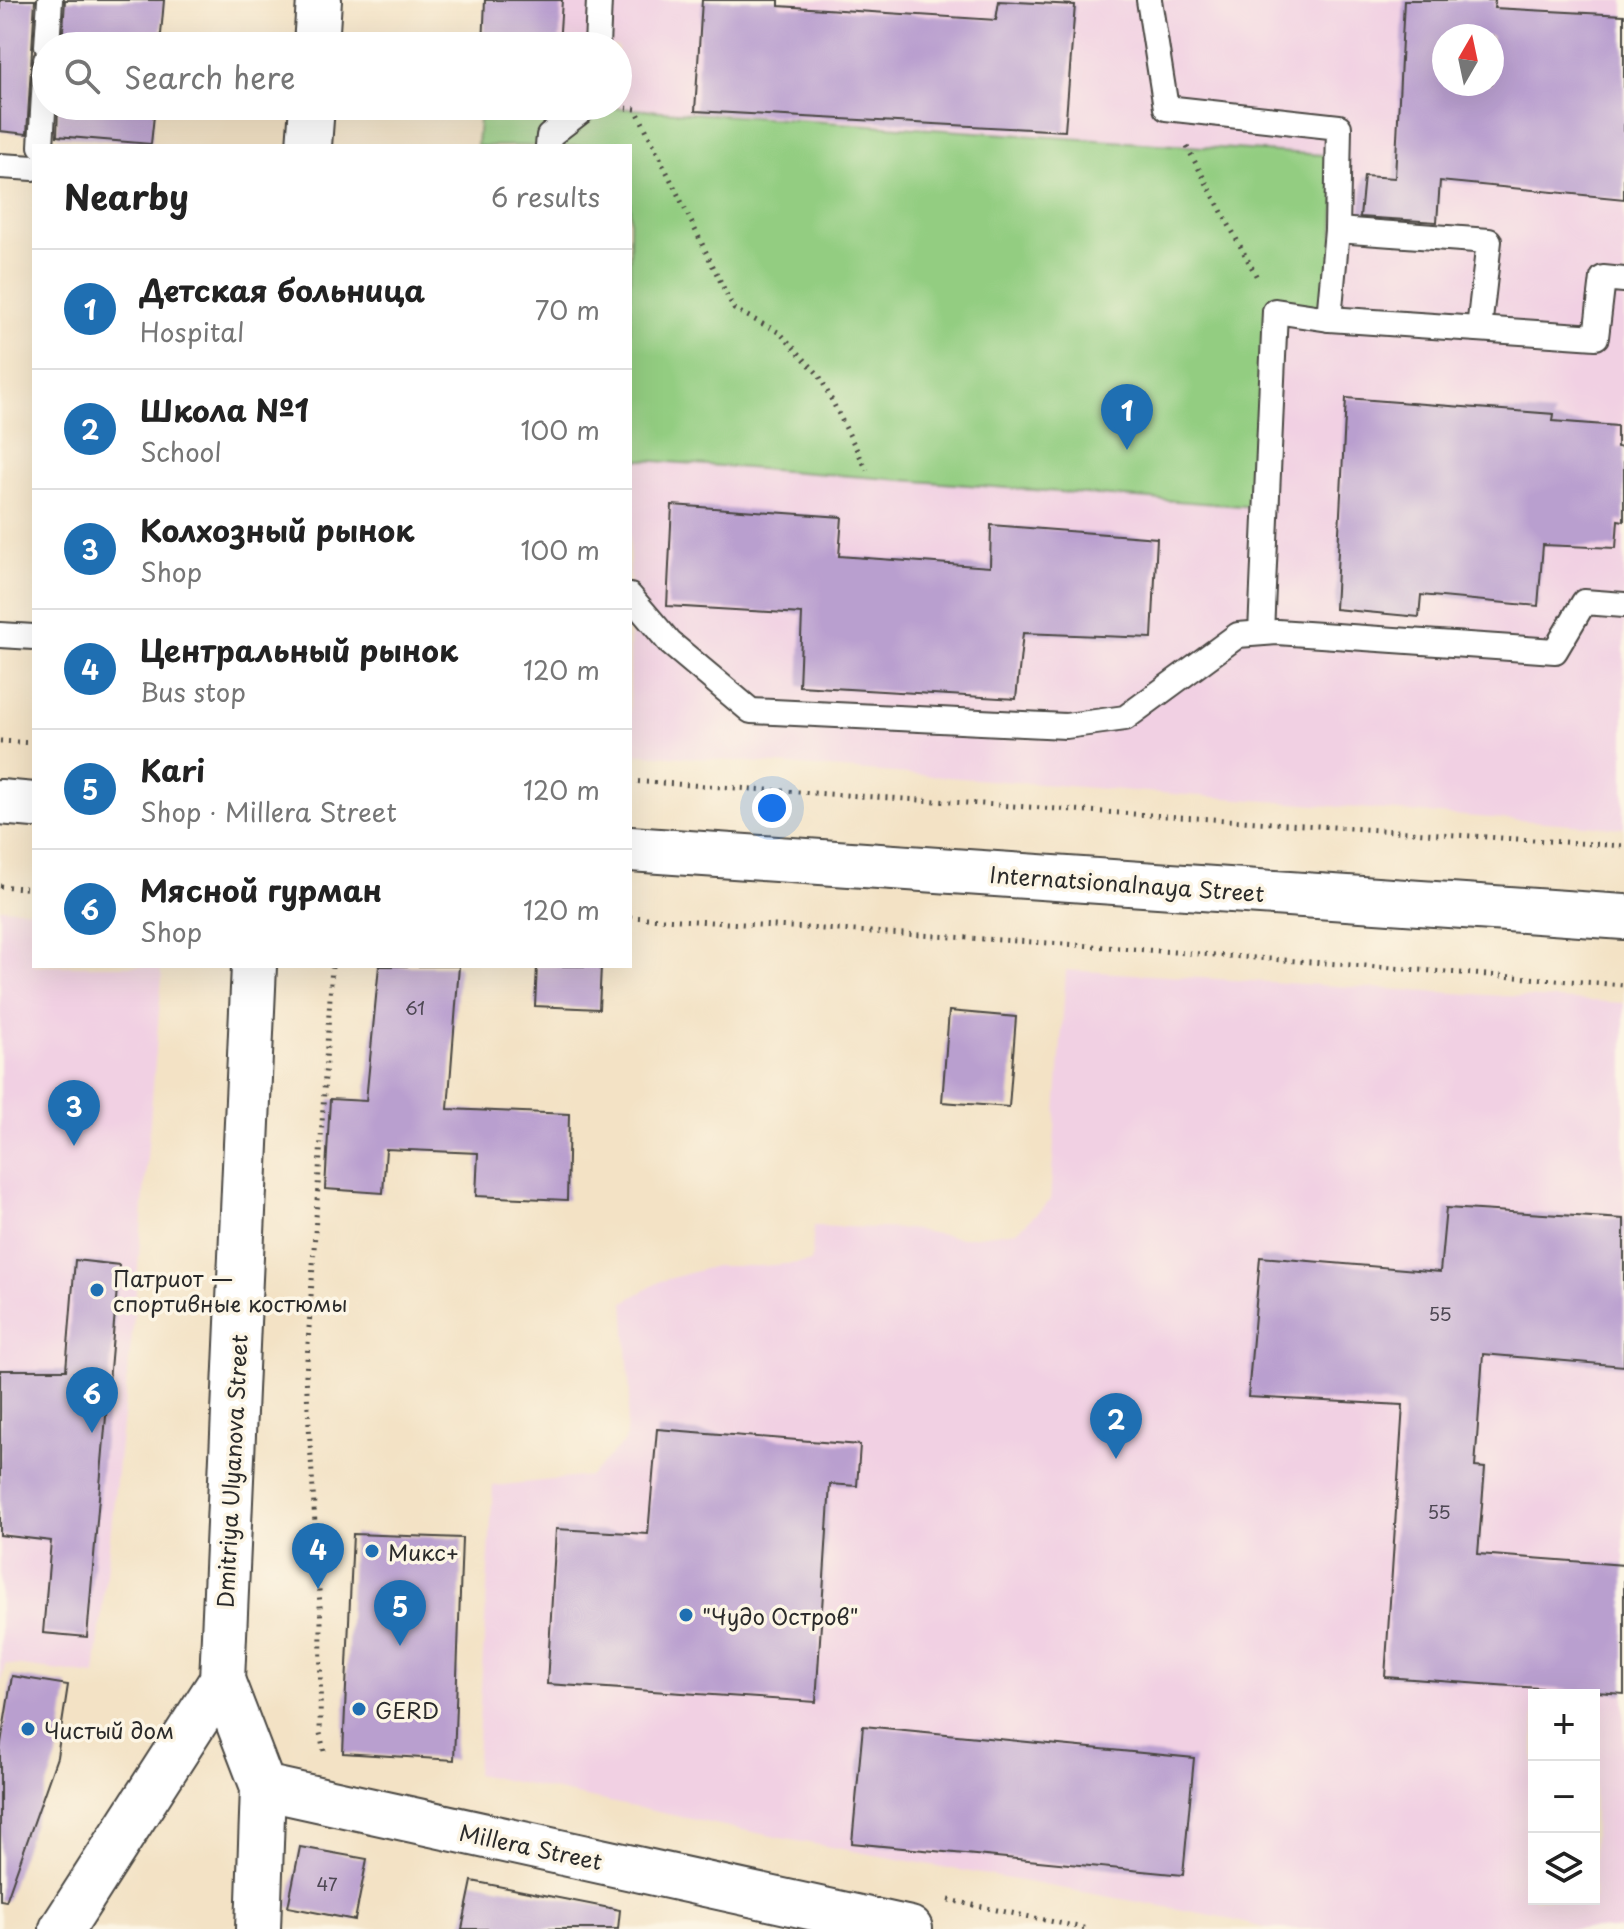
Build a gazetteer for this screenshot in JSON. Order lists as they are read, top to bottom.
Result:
{
  "streets": {
    "street": ["Internatsionalnaya Street", "Dmitriya Ulyanova Street", "Millera Street"]
  },
  "places": [
    "Патриот — спортивные костюмы",
    "Микс+",
    "\"Чудо Остров\"",
    "GERD",
    "Чистый дом"
  ],
  "house_numbers": [
    "61",
    "55",
    "55",
    "47"
  ],
  "north": "top",
  "page": {
    "search": "Search here",
    "heading": ["Nearby", "6 results"],
    "list": [
      {
        "mark": "1",
        "name": "Детская больница",
        "note": "Hospital",
        "value": "70 m"
      },
      {
        "mark": "2",
        "name": "Школа №1",
        "note": "School",
        "value": "100 m"
      },
      {
        "mark": "3",
        "name": "Колхозный рынок",
        "note": "Shop",
        "value": "100 m"
      },
      {
        "mark": "4",
        "name": "Центральный рынок",
        "note": "Bus stop",
        "value": "120 m"
      },
      {
        "mark": "5",
        "name": "Kari",
        "note": "Shop · Millera Street",
        "value": "120 m"
      },
      {
        "mark": "6",
        "name": "Мясной гурман",
        "note": "Shop",
        "value": "120 m"
      }
    ],
    "pins": [
      "1",
      "3",
      "6",
      "2",
      "4",
      "5"
    ],
    "map_buttons": ["+", "−"]
  }
}
